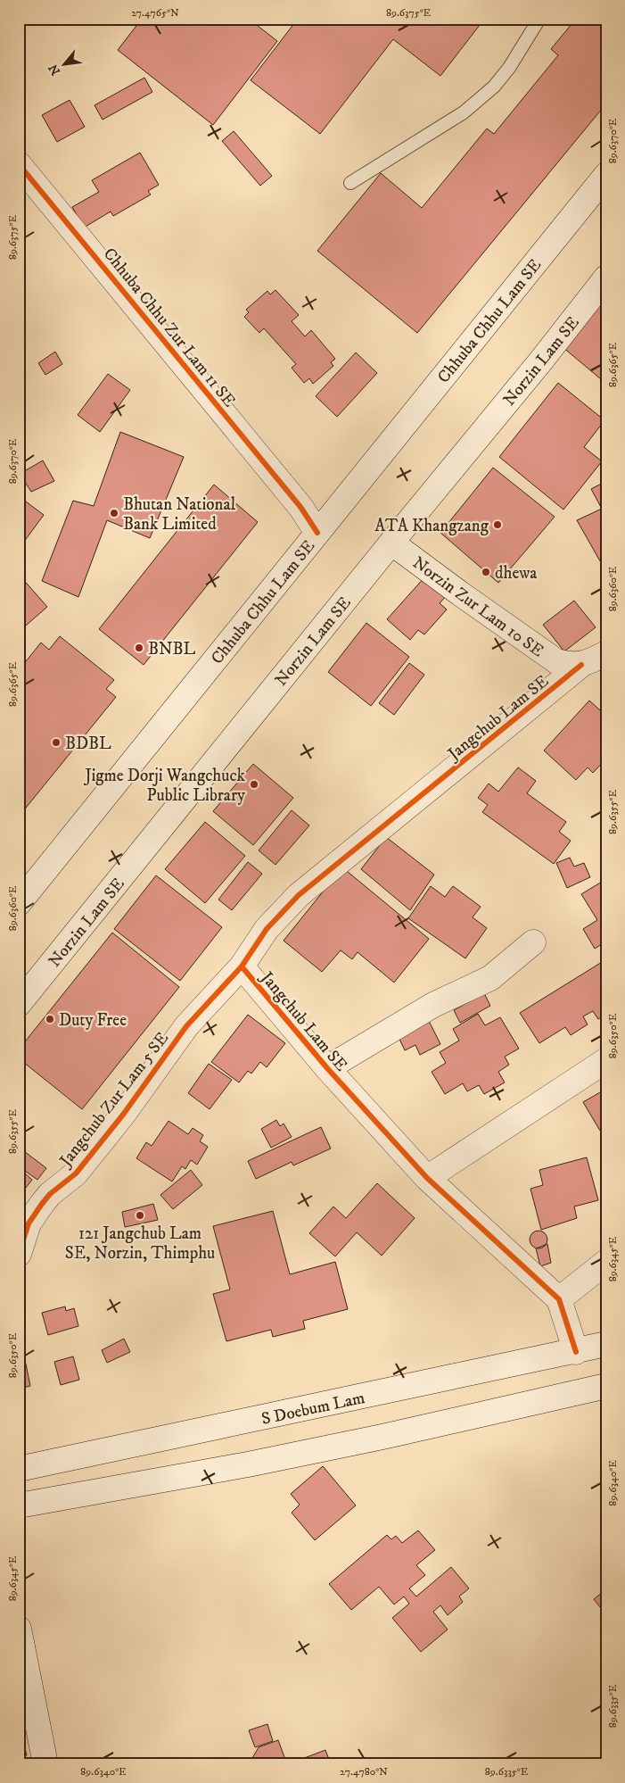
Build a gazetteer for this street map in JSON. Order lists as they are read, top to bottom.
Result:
{
  "streets": {
    "main road": [
      "Chhuba Chhu Lam SE",
      "Chhuba Chhu Zur Lam 11 SE",
      "Norzin Lam SE",
      "Norzin Zur Lam 10 SE",
      "Jangchub Lam SE",
      "Jangchub Zur Lam 5 SE",
      "S Doebum Lam"
    ]
  },
  "crossings": [
    ["Chhuba Chhu Lam SE", "Chhuba Chhu Zur Lam 11 SE"],
    ["Norzin Lam SE", "Norzin Zur Lam 10 SE"],
    ["Norzin Zur Lam 10 SE", "Jangchub Lam SE"],
    ["Jangchub Lam SE", "Jangchub Zur Lam 5 SE"],
    ["Jangchub Lam SE", "S Doebum Lam"]
  ],
  "places": [
    "Bhutan National Bank Limited",
    "ATA Khangzang",
    "dhewa",
    "BNBL",
    "BDBL",
    "Jigme Dorji Wangchuck Public Library",
    "Duty Free",
    "121 Jangchub Lam SE, Norzin, Thimphu"
  ],
  "north": "bottom left",
  "coordinates": [
    "27.4765°N",
    "89.6375°E",
    "89.6370°E",
    "89.6365°E",
    "89.6360°E",
    "89.6355°E",
    "89.6350°E",
    "89.6345°E",
    "89.6340°E",
    "89.6335°E",
    "27.4780°N"
  ]
}
